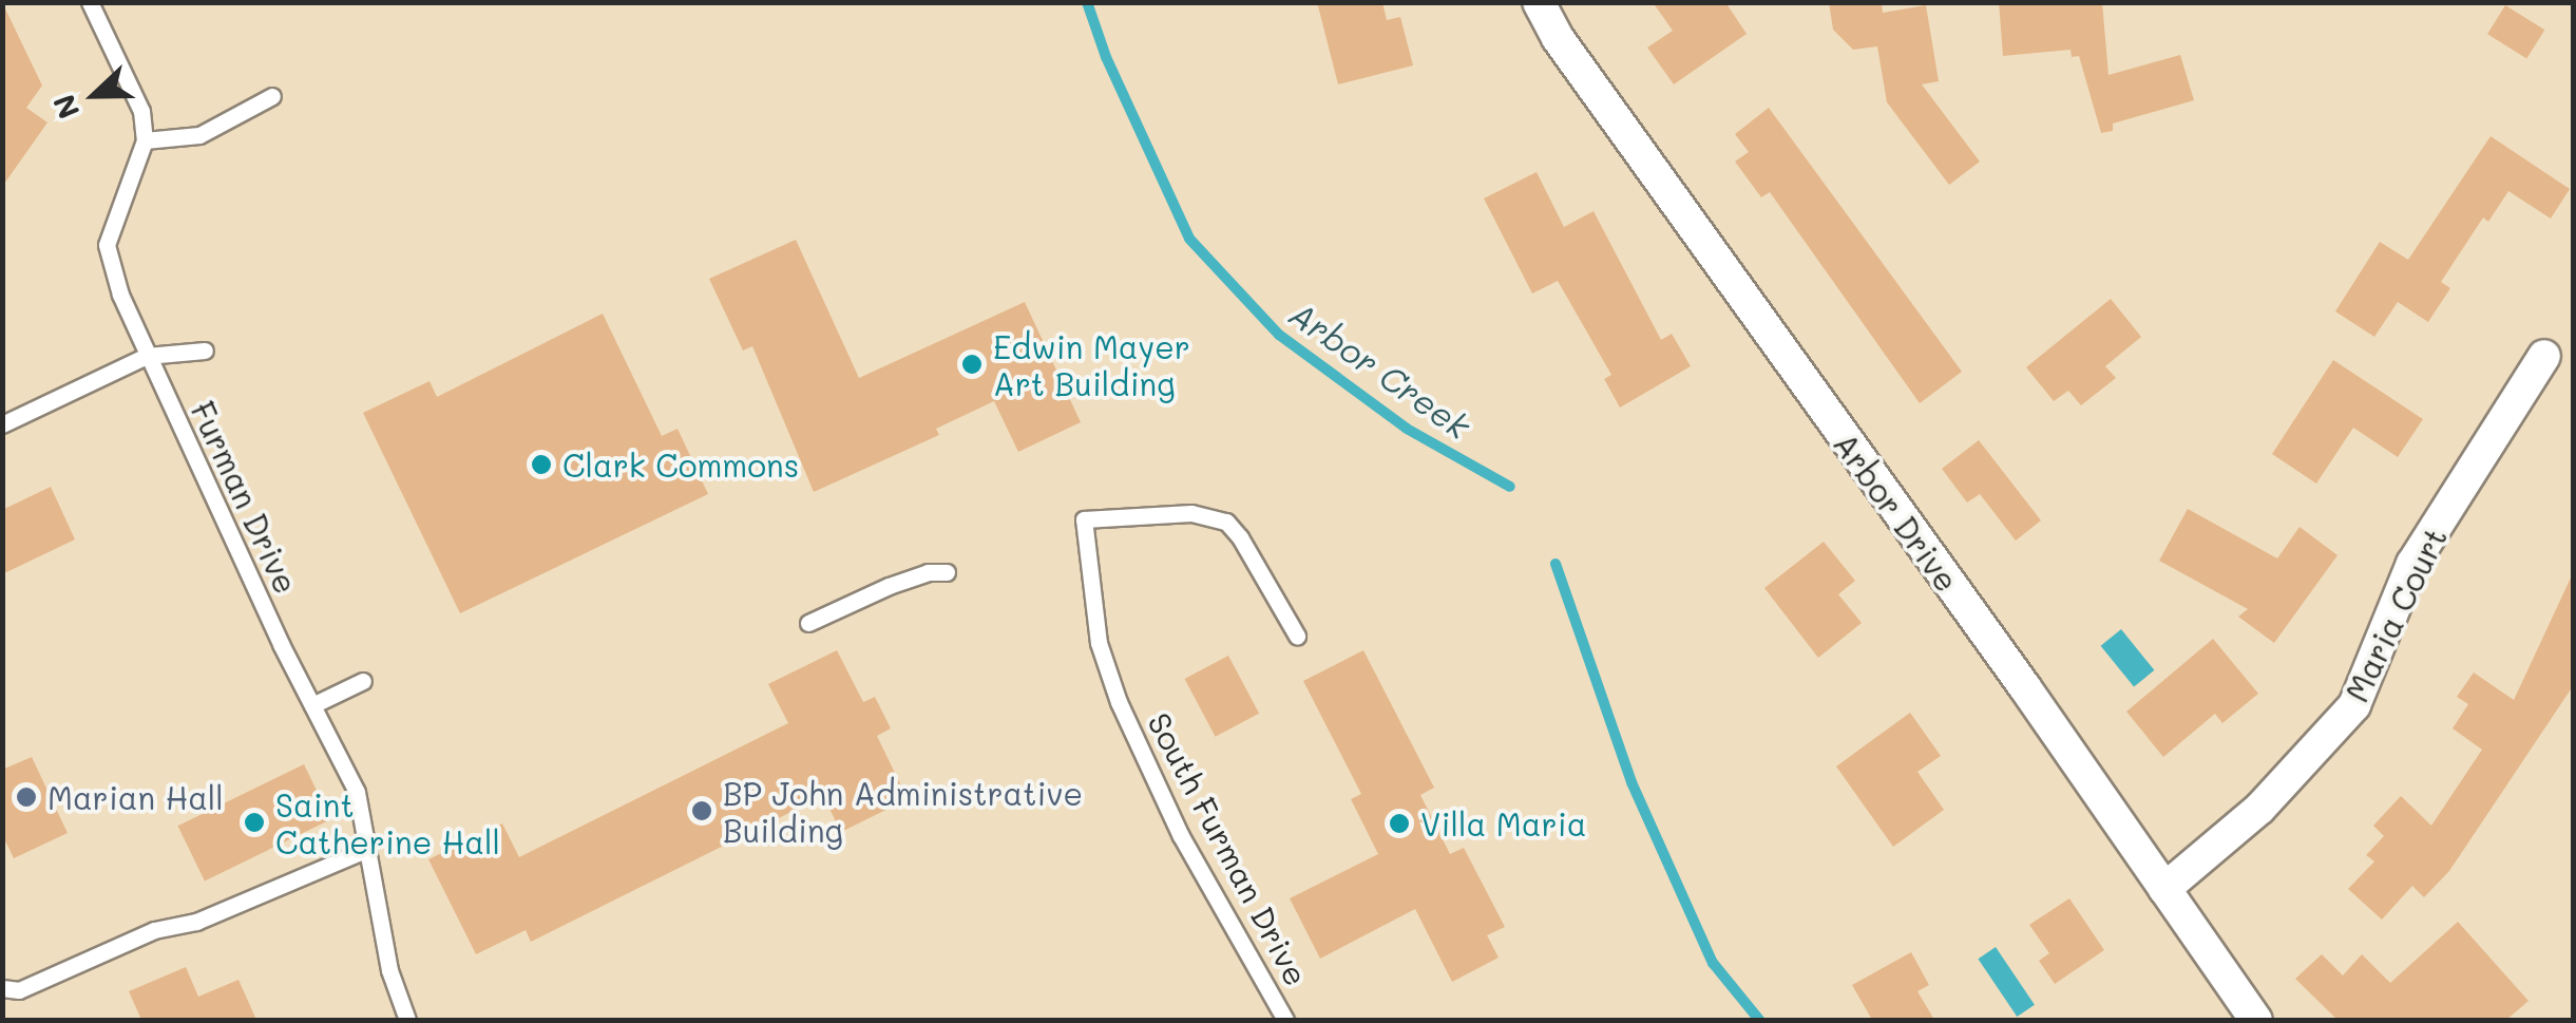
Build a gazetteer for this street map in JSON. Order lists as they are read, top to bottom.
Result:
{
  "streets": {
    "street": ["Arbor Drive", "Maria Court"],
    "lane": ["Furman Drive", "South Furman Drive"]
  },
  "crossings": [
    ["Arbor Drive", "Maria Court"]
  ],
  "water": ["Arbor Creek"],
  "places": [
    "Edwin Mayer Art Building",
    "Clark Commons",
    "Marian Hall",
    "BP John Administrative Building",
    "Saint Catherine Hall",
    "Villa Maria"
  ],
  "north": "left"
}
